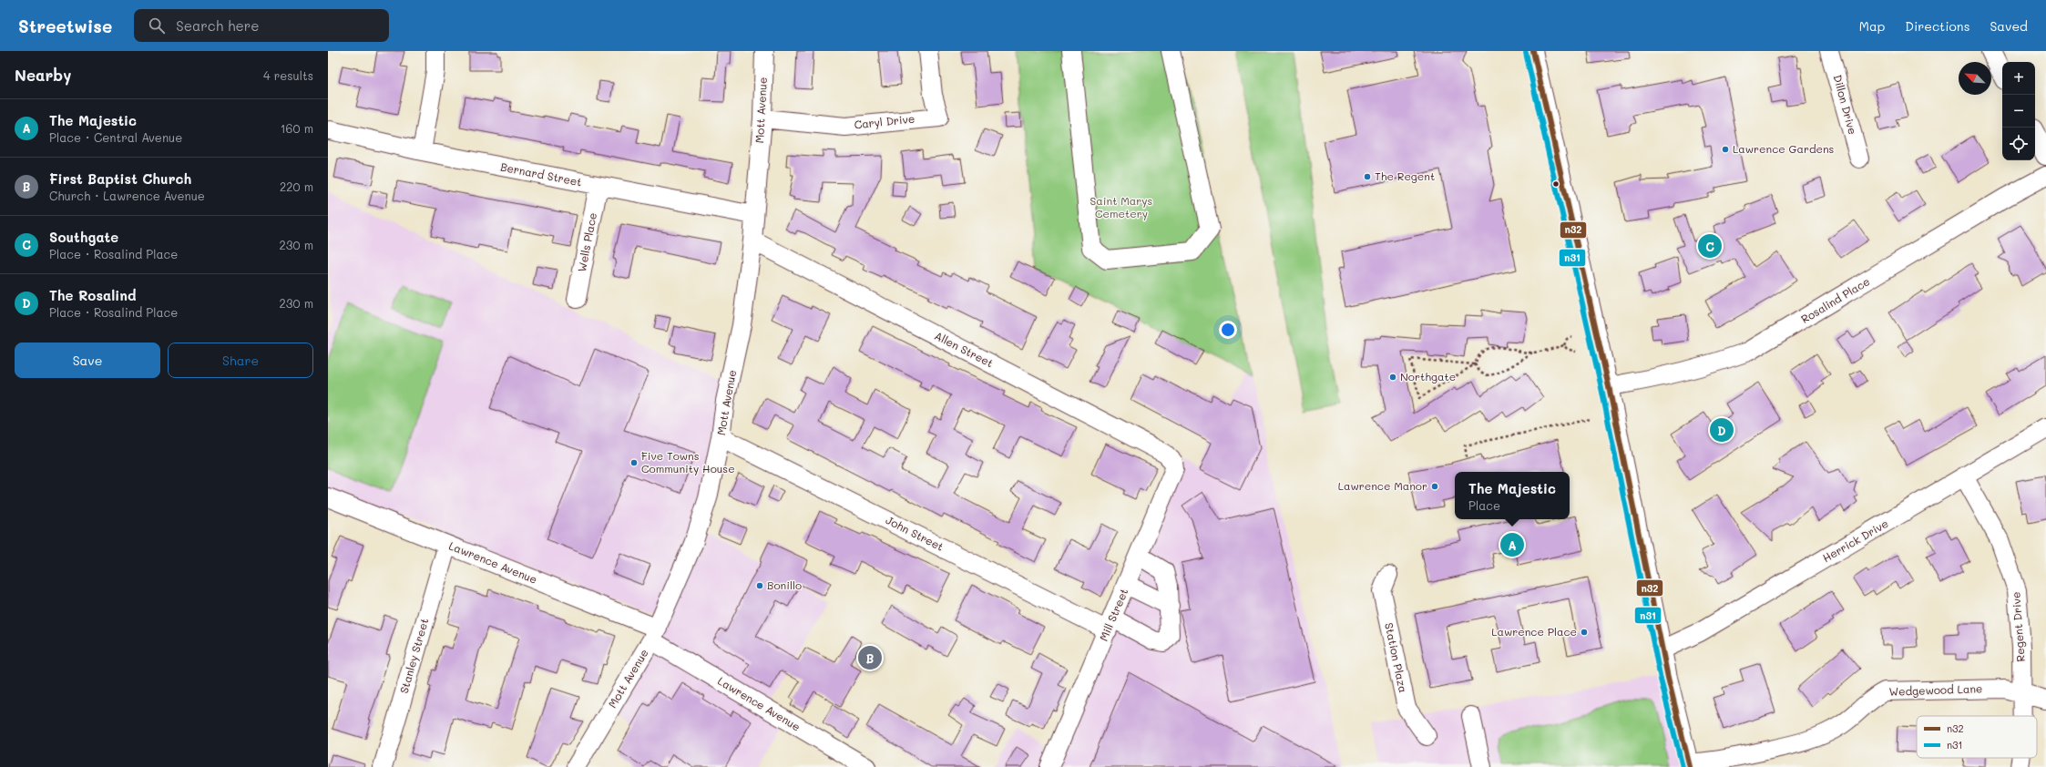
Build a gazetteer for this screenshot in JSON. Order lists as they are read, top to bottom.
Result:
{
  "streets": {
    "street": [
      "Dillon Drive",
      "Mott Avenue",
      "Caryl Drive",
      "Bernard Street",
      "Wells Place",
      "Rosalind Place",
      "Allen Street",
      "John Street",
      "Herrick Drive",
      "Lawrence Avenue",
      "Mill Street",
      "Regent Drive",
      "Stanley Street",
      "Station Plaza",
      "Wedgewood Lane"
    ]
  },
  "crossings": [
    ["Mott Avenue", "Caryl Drive"],
    ["Mott Avenue", "Bernard Street"],
    ["Mott Avenue", "Allen Street"],
    ["Mott Avenue", "John Street"],
    ["Mott Avenue", "Lawrence Avenue"],
    ["Bernard Street", "Wells Place"],
    ["Allen Street", "Mill Street"],
    ["John Street", "Mill Street"],
    ["Herrick Drive", "Regent Drive"],
    ["Lawrence Avenue", "Stanley Street"],
    ["Regent Drive", "Wedgewood Lane"]
  ],
  "parks": ["Saint Marys Cemetery"],
  "places": [
    "Lawrence Gardens",
    "The Regent",
    "Northgate",
    "Five Towns Community House",
    "Lawrence Manor",
    "Bonillo",
    "Lawrence Place"
  ],
  "lines": ["transit line n32", "transit line n31"],
  "legend": ["n32", "n31"],
  "north": "top left",
  "page": {
    "header": "Streetwise",
    "search": "Search here",
    "nav": ["Map", "Directions", "Saved"],
    "heading": ["Nearby", "4 results"],
    "map_buttons": ["+", "−"],
    "list": [
      {
        "mark": "A",
        "name": "The Majestic",
        "note": "Place · Central Avenue",
        "value": "160 m"
      },
      {
        "mark": "B",
        "name": "First Baptist Church",
        "note": "Church · Lawrence Avenue",
        "value": "220 m"
      },
      {
        "mark": "C",
        "name": "Southgate",
        "note": "Place · Rosalind Place",
        "value": "230 m"
      },
      {
        "mark": "D",
        "name": "The Rosalind",
        "note": "Place · Rosalind Place",
        "value": "230 m"
      }
    ],
    "pins": [
      "C",
      "D",
      "A",
      "B"
    ],
    "buttons": ["Save", "Share"],
    "popup": ["The Majestic", "Place"]
  }
}
